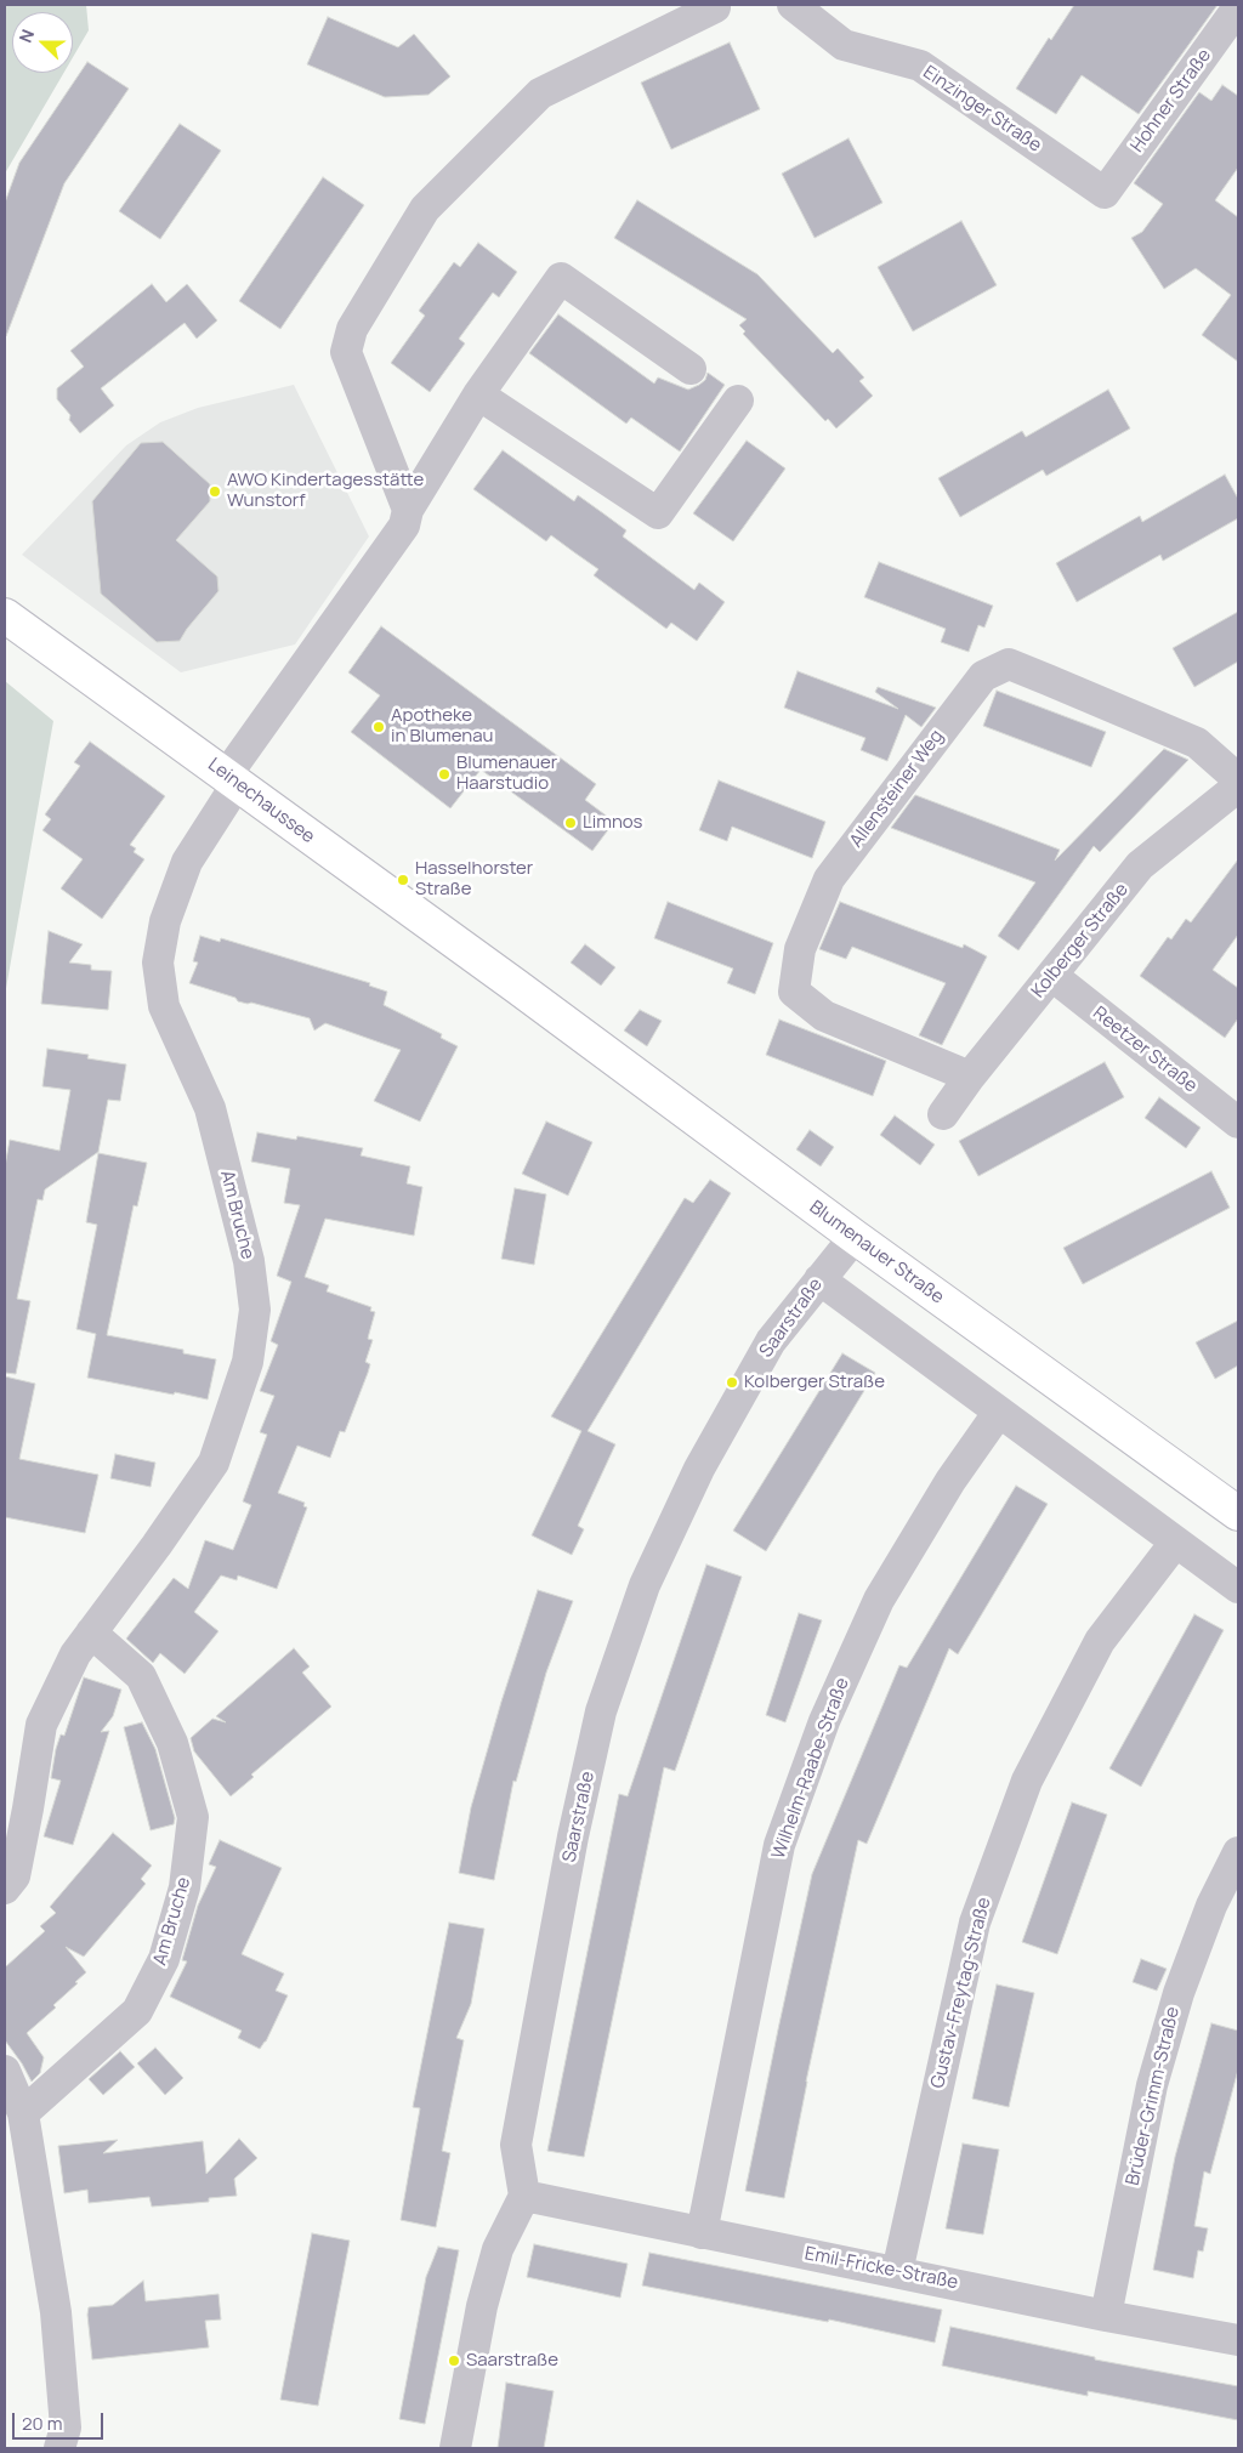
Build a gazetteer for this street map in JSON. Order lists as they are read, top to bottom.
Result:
{
  "streets": {
    "street": [
      "Hohner Straße",
      "Einzinger Straße",
      "Allensteiner Weg",
      "Leinechaussee",
      "Kolberger Straße",
      "Reetzer Straße",
      "Am Bruche",
      "Blumenauer Straße",
      "Saarstraße",
      "Wilhelm-Raabe-Straße",
      "Gustav-Freytag-Straße",
      "Brüder-Grimm-Straße",
      "Emil-Fricke-Straße"
    ]
  },
  "crossings": [
    ["Hohner Straße", "Einzinger Straße"],
    ["Allensteiner Weg", "Kolberger Straße"],
    ["Leinechaussee", "Am Bruche"],
    ["Leinechaussee", "Blumenauer Straße"],
    ["Kolberger Straße", "Reetzer Straße"],
    ["Blumenauer Straße", "Saarstraße"],
    ["Saarstraße", "Emil-Fricke-Straße"],
    ["Wilhelm-Raabe-Straße", "Emil-Fricke-Straße"],
    ["Gustav-Freytag-Straße", "Emil-Fricke-Straße"],
    ["Brüder-Grimm-Straße", "Emil-Fricke-Straße"]
  ],
  "places": [
    "AWO Kindertagesstätte Wunstorf",
    "Apotheke in Blumenau",
    "Blumenauer Haarstudio",
    "Limnos",
    "Hasselhorster Straße",
    "Kolberger Straße",
    "Saarstraße"
  ],
  "scale_bar": "20 m",
  "north": "left"
}
